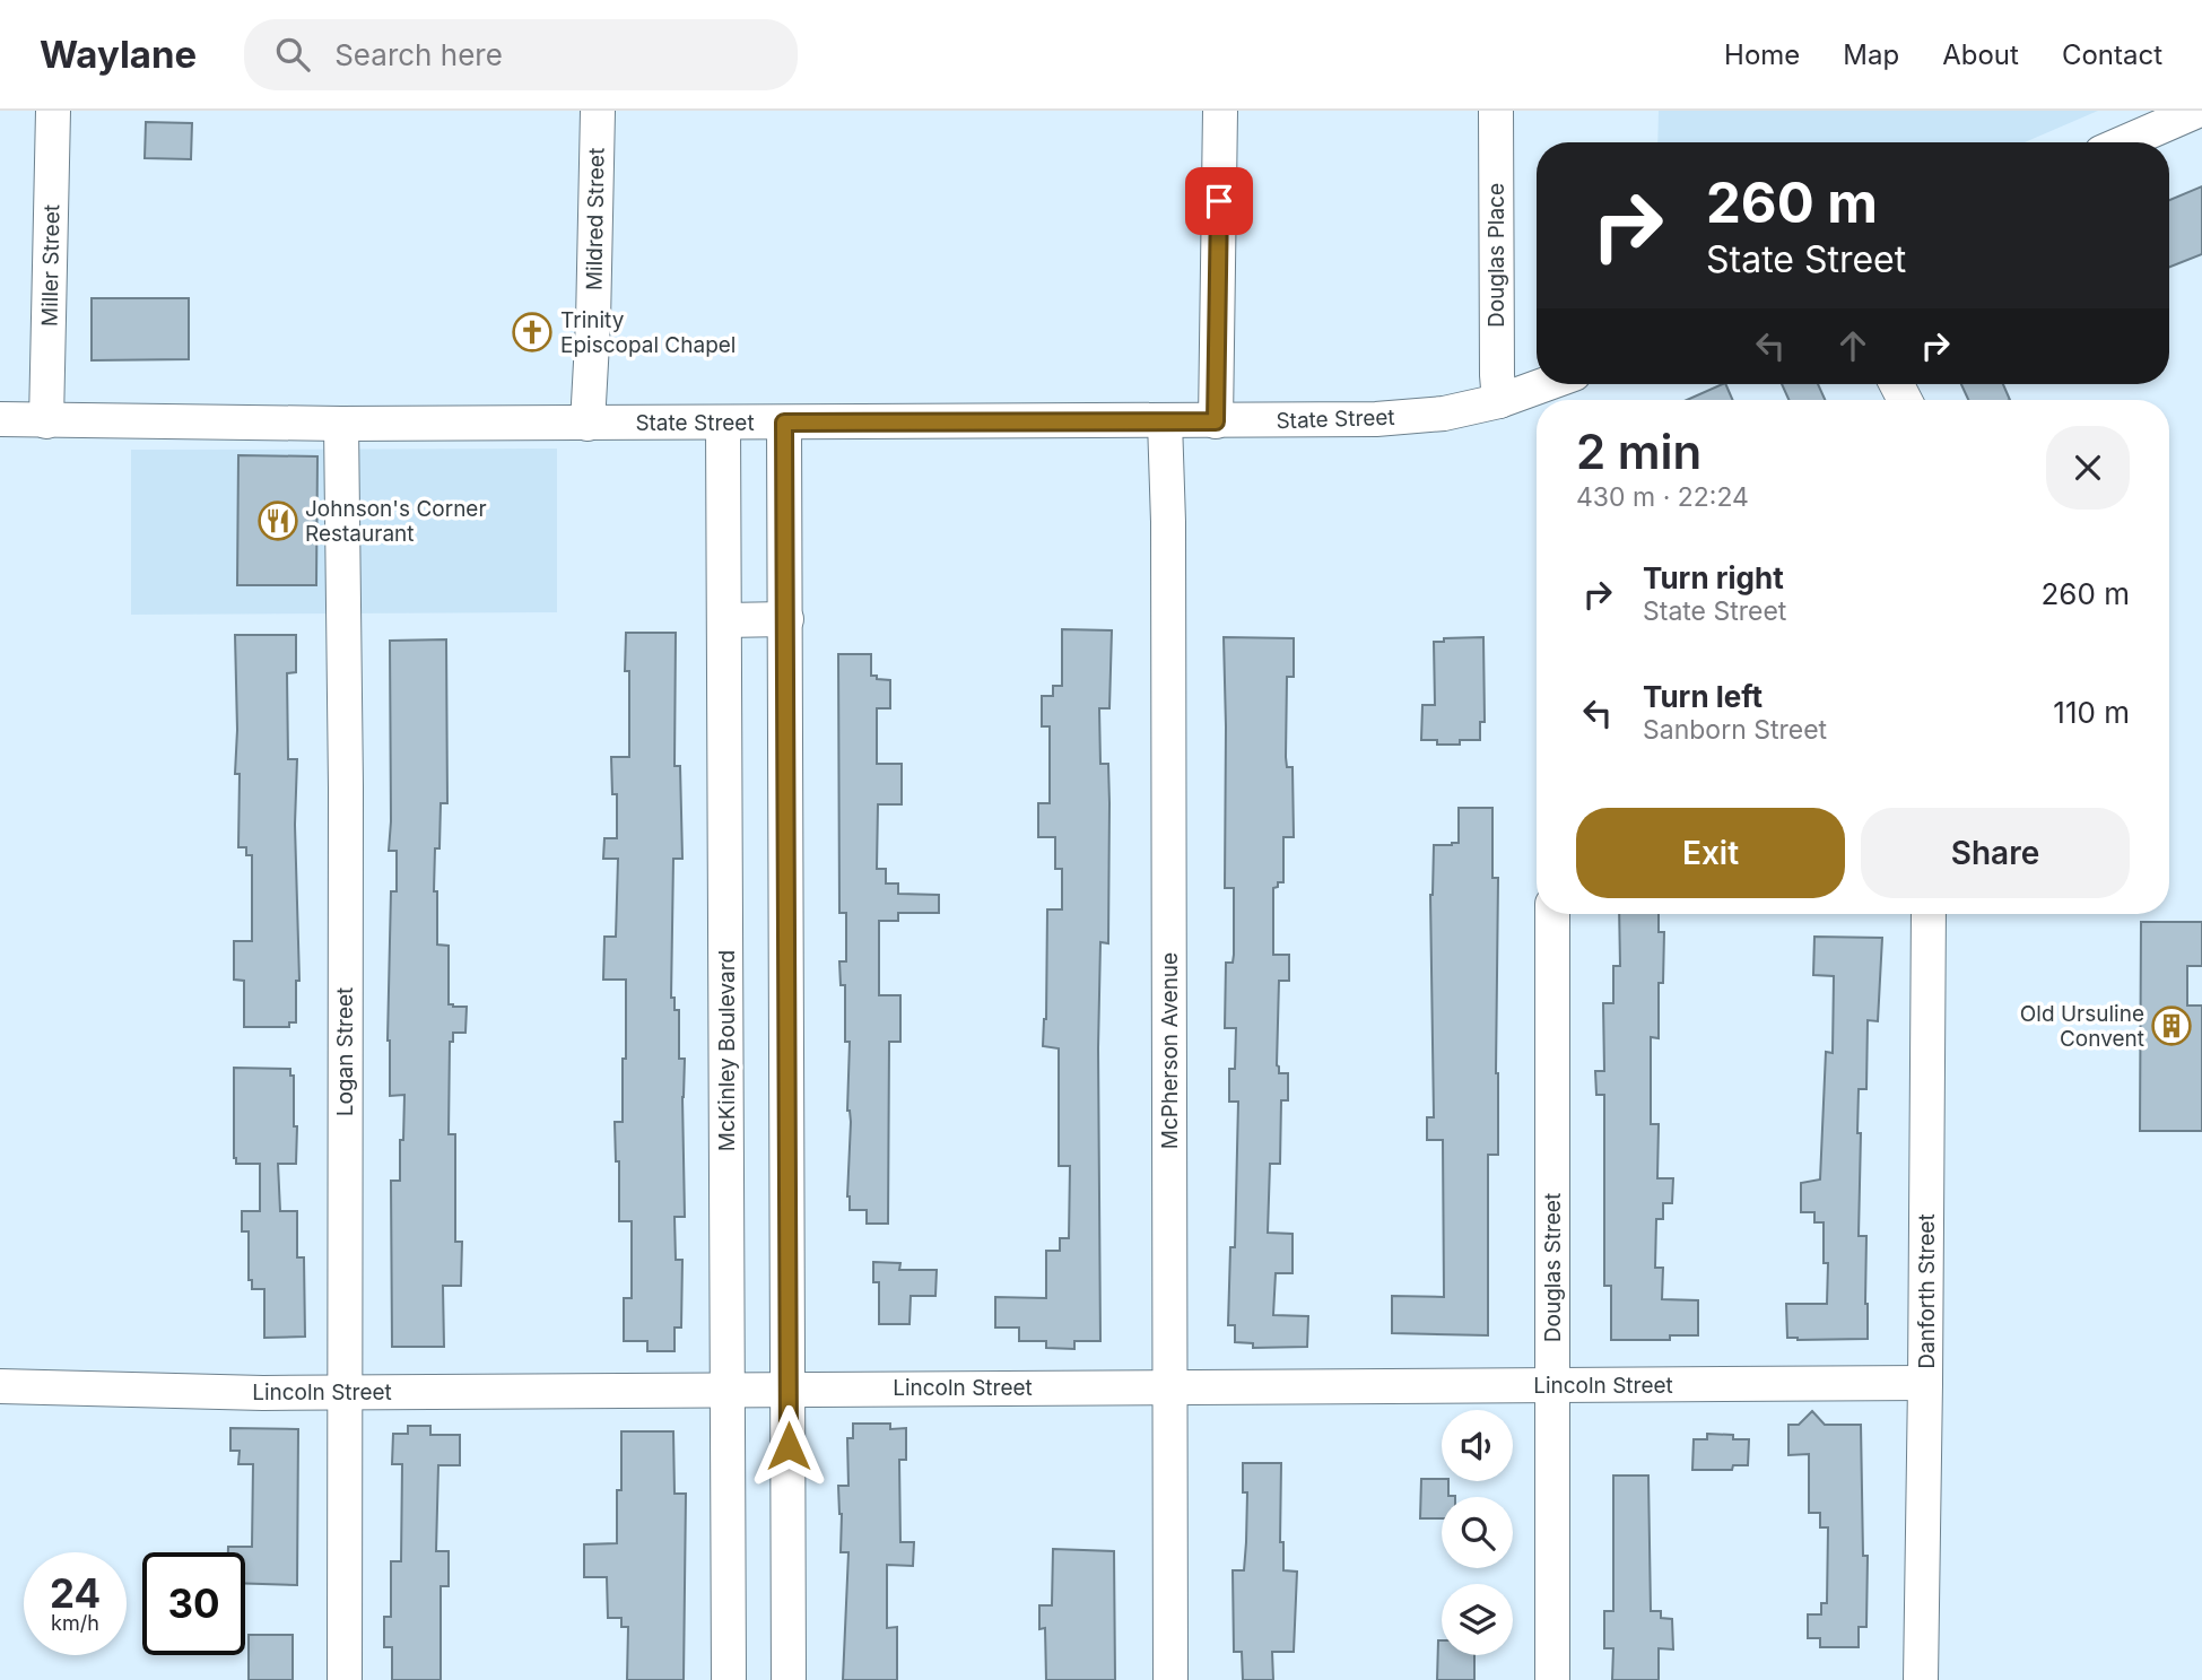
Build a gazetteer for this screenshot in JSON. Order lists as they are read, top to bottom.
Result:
{
  "streets": {
    "street": [
      "Mildred Street",
      "Douglas Place",
      "Miller Street",
      "State Street",
      "McKinley Boulevard",
      "McPherson Avenue",
      "Logan Street",
      "Douglas Street",
      "Danforth Street",
      "Lincoln Street"
    ]
  },
  "crossings": [
    ["Mildred Street", "State Street"],
    ["Douglas Place", "State Street"],
    ["Miller Street", "State Street"],
    ["State Street", "McKinley Boulevard"],
    ["State Street", "McPherson Avenue"],
    ["State Street", "Logan Street"],
    ["McKinley Boulevard", "Lincoln Street"],
    ["McPherson Avenue", "Lincoln Street"],
    ["Logan Street", "Lincoln Street"],
    ["Douglas Street", "Lincoln Street"],
    ["Danforth Street", "Lincoln Street"]
  ],
  "places": {
    "church": ["Trinity Episcopal Chapel"],
    "restaurant": ["Johnson's Corner Restaurant"],
    "building": ["Old Ursuline Convent"]
  },
  "page": {
    "header": "Waylane",
    "search": "Search here",
    "nav": [
      "Home",
      "Map",
      "About",
      "Contact"
    ],
    "turn": ["260 m", "State Street"],
    "heading": ["2 min", "430 m · 22:24"],
    "list": [
      {
        "name": "Turn right",
        "note": "State Street",
        "value": "260 m"
      },
      {
        "name": "Turn left",
        "note": "Sanborn Street",
        "value": "110 m"
      }
    ],
    "buttons": ["Exit", "Share"],
    "speed": "24 km/h",
    "limit": "30"
  }
}
